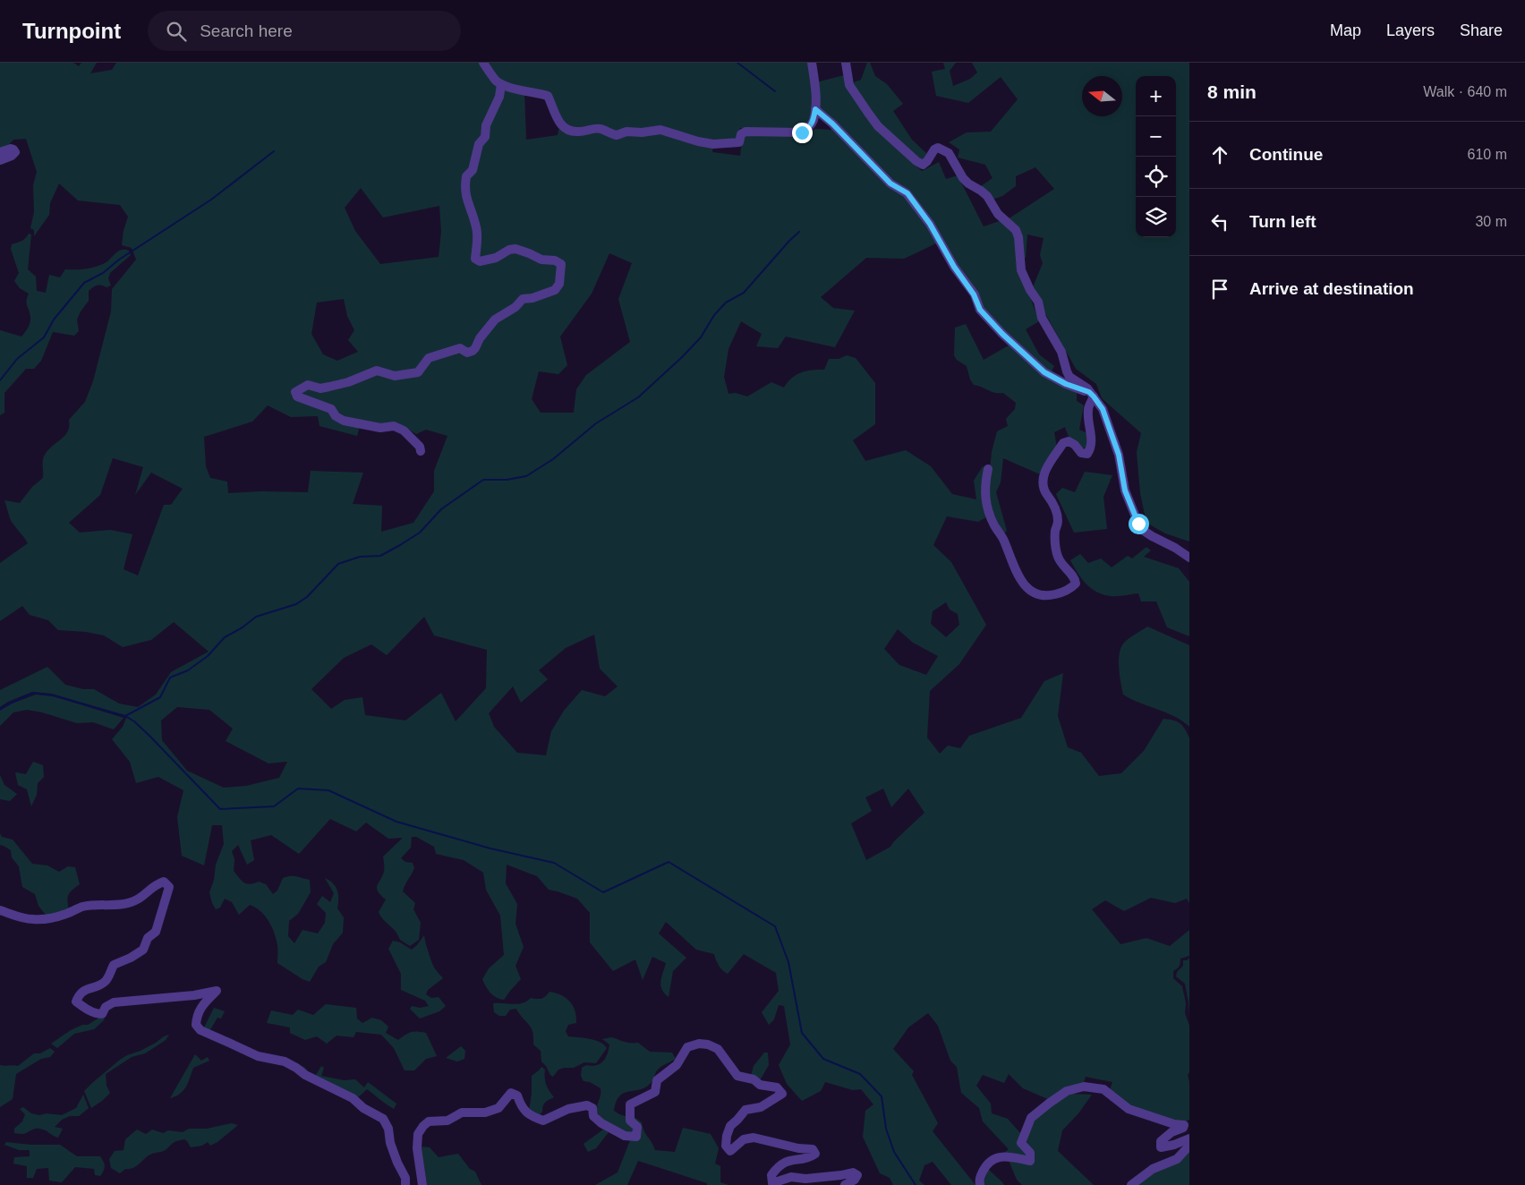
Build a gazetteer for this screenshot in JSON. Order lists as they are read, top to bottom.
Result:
{
  "north": "left",
  "page": {
    "header": "Turnpoint",
    "search": "Search here",
    "nav": ["Map", "Layers", "Share"],
    "heading": ["8 min", "Walk · 640 m"],
    "map_buttons": ["+", "−"],
    "list": [
      ["Continue", "610 m"],
      ["Turn left", "30 m"],
      "Arrive at destination"
    ]
  }
}
